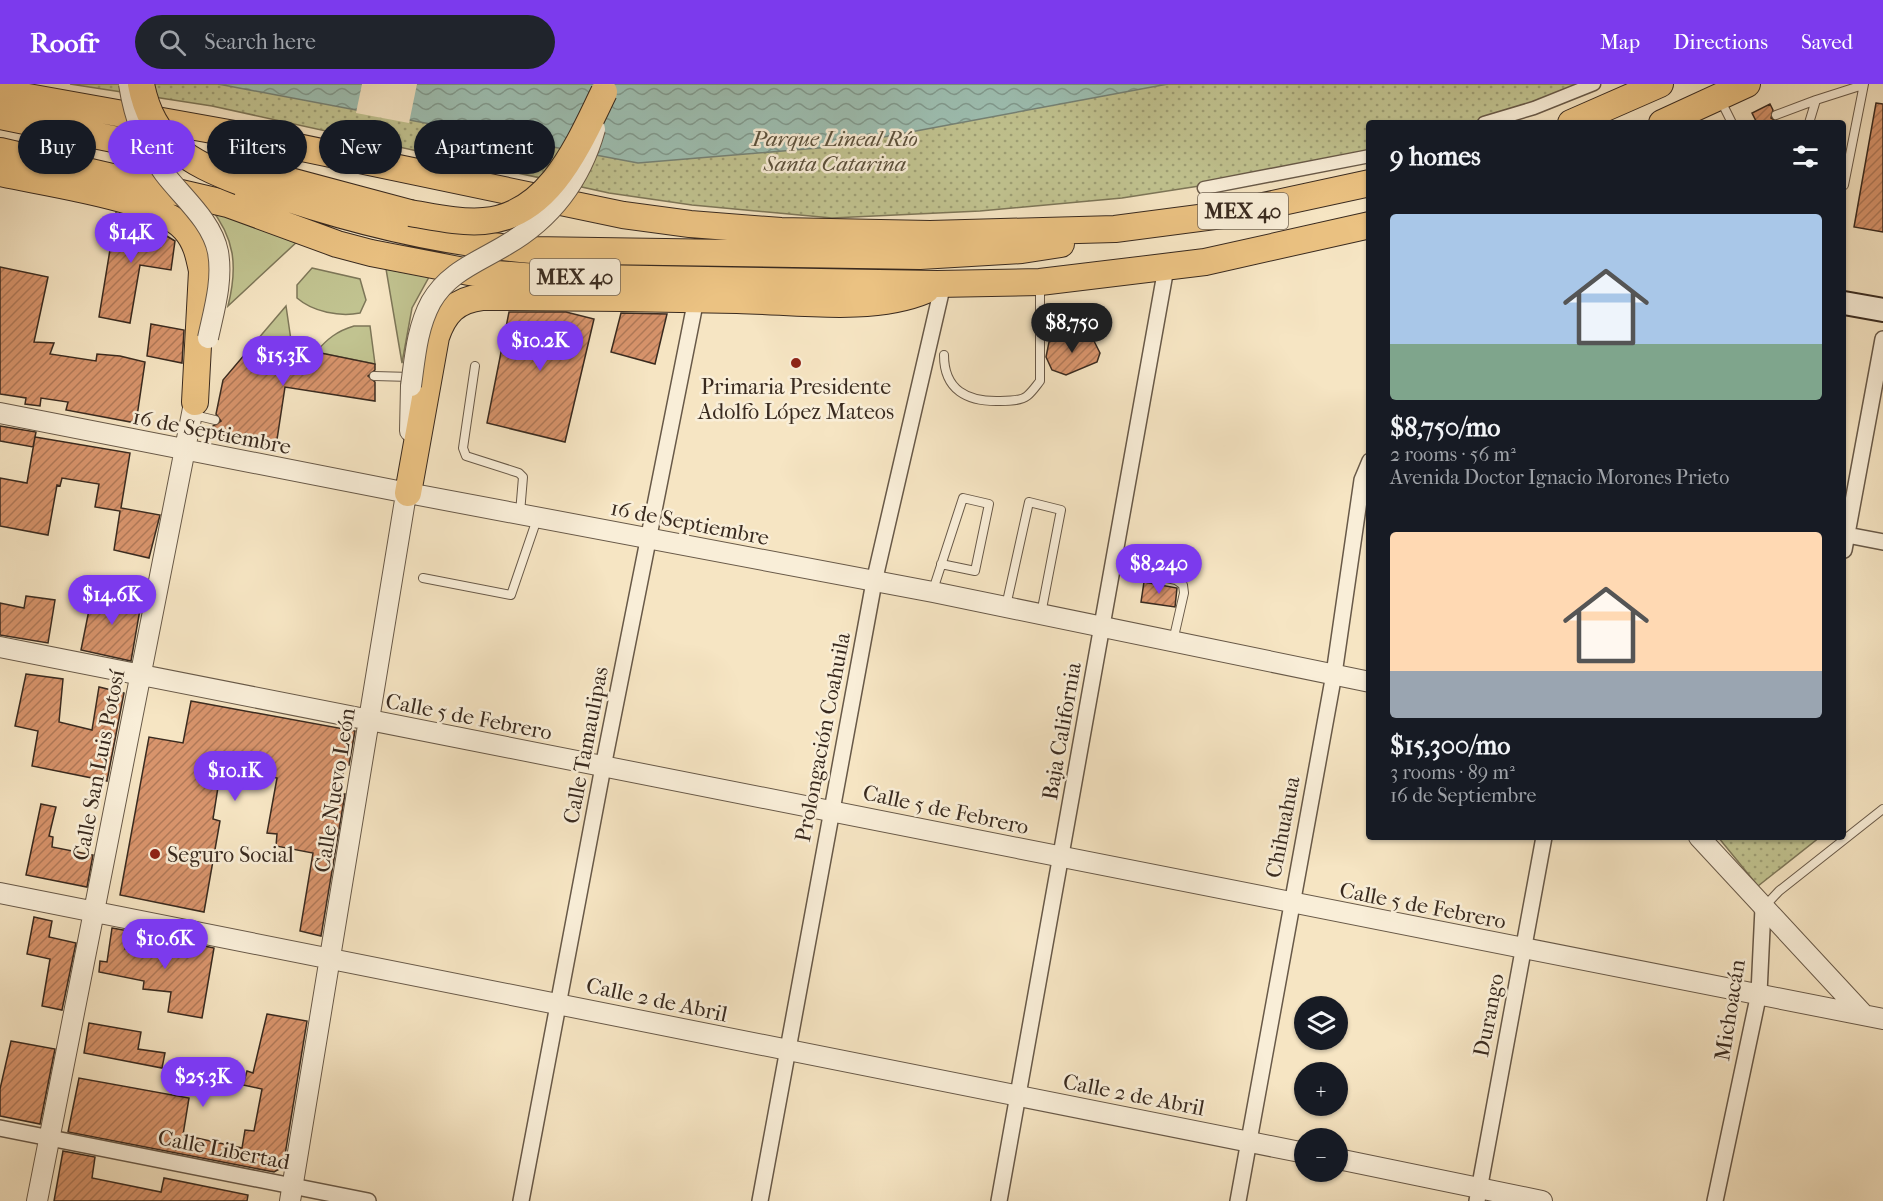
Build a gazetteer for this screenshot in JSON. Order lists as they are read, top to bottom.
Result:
{
  "streets": {
    "highway": ["MEX 40"],
    "street": [
      "16 de Septiembre",
      "Calle 5 de Febrero",
      "Baja California",
      "Prolongación Coahuila",
      "Calle Tamaulipas",
      "Calle San Luis Potosí",
      "Calle Nuevo León",
      "Chihuahua",
      "Calle 2 de Abril",
      "Michoacán",
      "Durango",
      "Calle Libertad"
    ]
  },
  "crossings": [
    ["MEX 40", "Baja California"],
    ["MEX 40", "Prolongación Coahuila"],
    ["16 de Septiembre", "Baja California"],
    ["16 de Septiembre", "Prolongación Coahuila"],
    ["16 de Septiembre", "Calle Tamaulipas"],
    ["16 de Septiembre", "Calle San Luis Potosí"],
    ["16 de Septiembre", "Calle Nuevo León"],
    ["16 de Septiembre", "Chihuahua"],
    ["Calle 5 de Febrero", "Baja California"],
    ["Calle 5 de Febrero", "Prolongación Coahuila"],
    ["Calle 5 de Febrero", "Calle Tamaulipas"],
    ["Calle 5 de Febrero", "Calle San Luis Potosí"],
    ["Calle 5 de Febrero", "Calle Nuevo León"],
    ["Calle 5 de Febrero", "Chihuahua"],
    ["Calle 5 de Febrero", "Michoacán"],
    ["Calle 5 de Febrero", "Durango"],
    ["Baja California", "Calle 2 de Abril"],
    ["Prolongación Coahuila", "Calle 2 de Abril"],
    ["Calle Tamaulipas", "Calle 2 de Abril"],
    ["Calle San Luis Potosí", "Calle 2 de Abril"],
    ["Calle San Luis Potosí", "Calle Libertad"],
    ["Calle Nuevo León", "Calle 2 de Abril"],
    ["Calle Nuevo León", "Calle Libertad"],
    ["Chihuahua", "Calle 2 de Abril"]
  ],
  "parks": ["Parque Lineal Río Santa Catarina"],
  "places": ["Primaria Presidente Adolfo López Mateos", "Seguro Social"],
  "page": {
    "header": "Roofr",
    "search": "Search here",
    "nav": ["Map", "Directions", "Saved"],
    "chip": [
      "Buy",
      "Rent",
      "Filters",
      "New",
      "Apartment"
    ],
    "heading": "9 homes",
    "list": [
      {
        "name": "$8,750/mo",
        "note": "2 rooms · 56 m² · Avenida Doctor Ignacio Morones Prieto"
      },
      {
        "name": "$15,300/mo",
        "note": "3 rooms · 89 m² · 16 de Septiembre"
      }
    ],
    "price": [
      "$14K",
      "$8,750",
      "$10.2K",
      "$15.3K",
      "$8,240",
      "$14.6K",
      "$10.1K",
      "$10.6K",
      "$25.3K"
    ],
    "map_buttons": ["+", "−"]
  }
}
